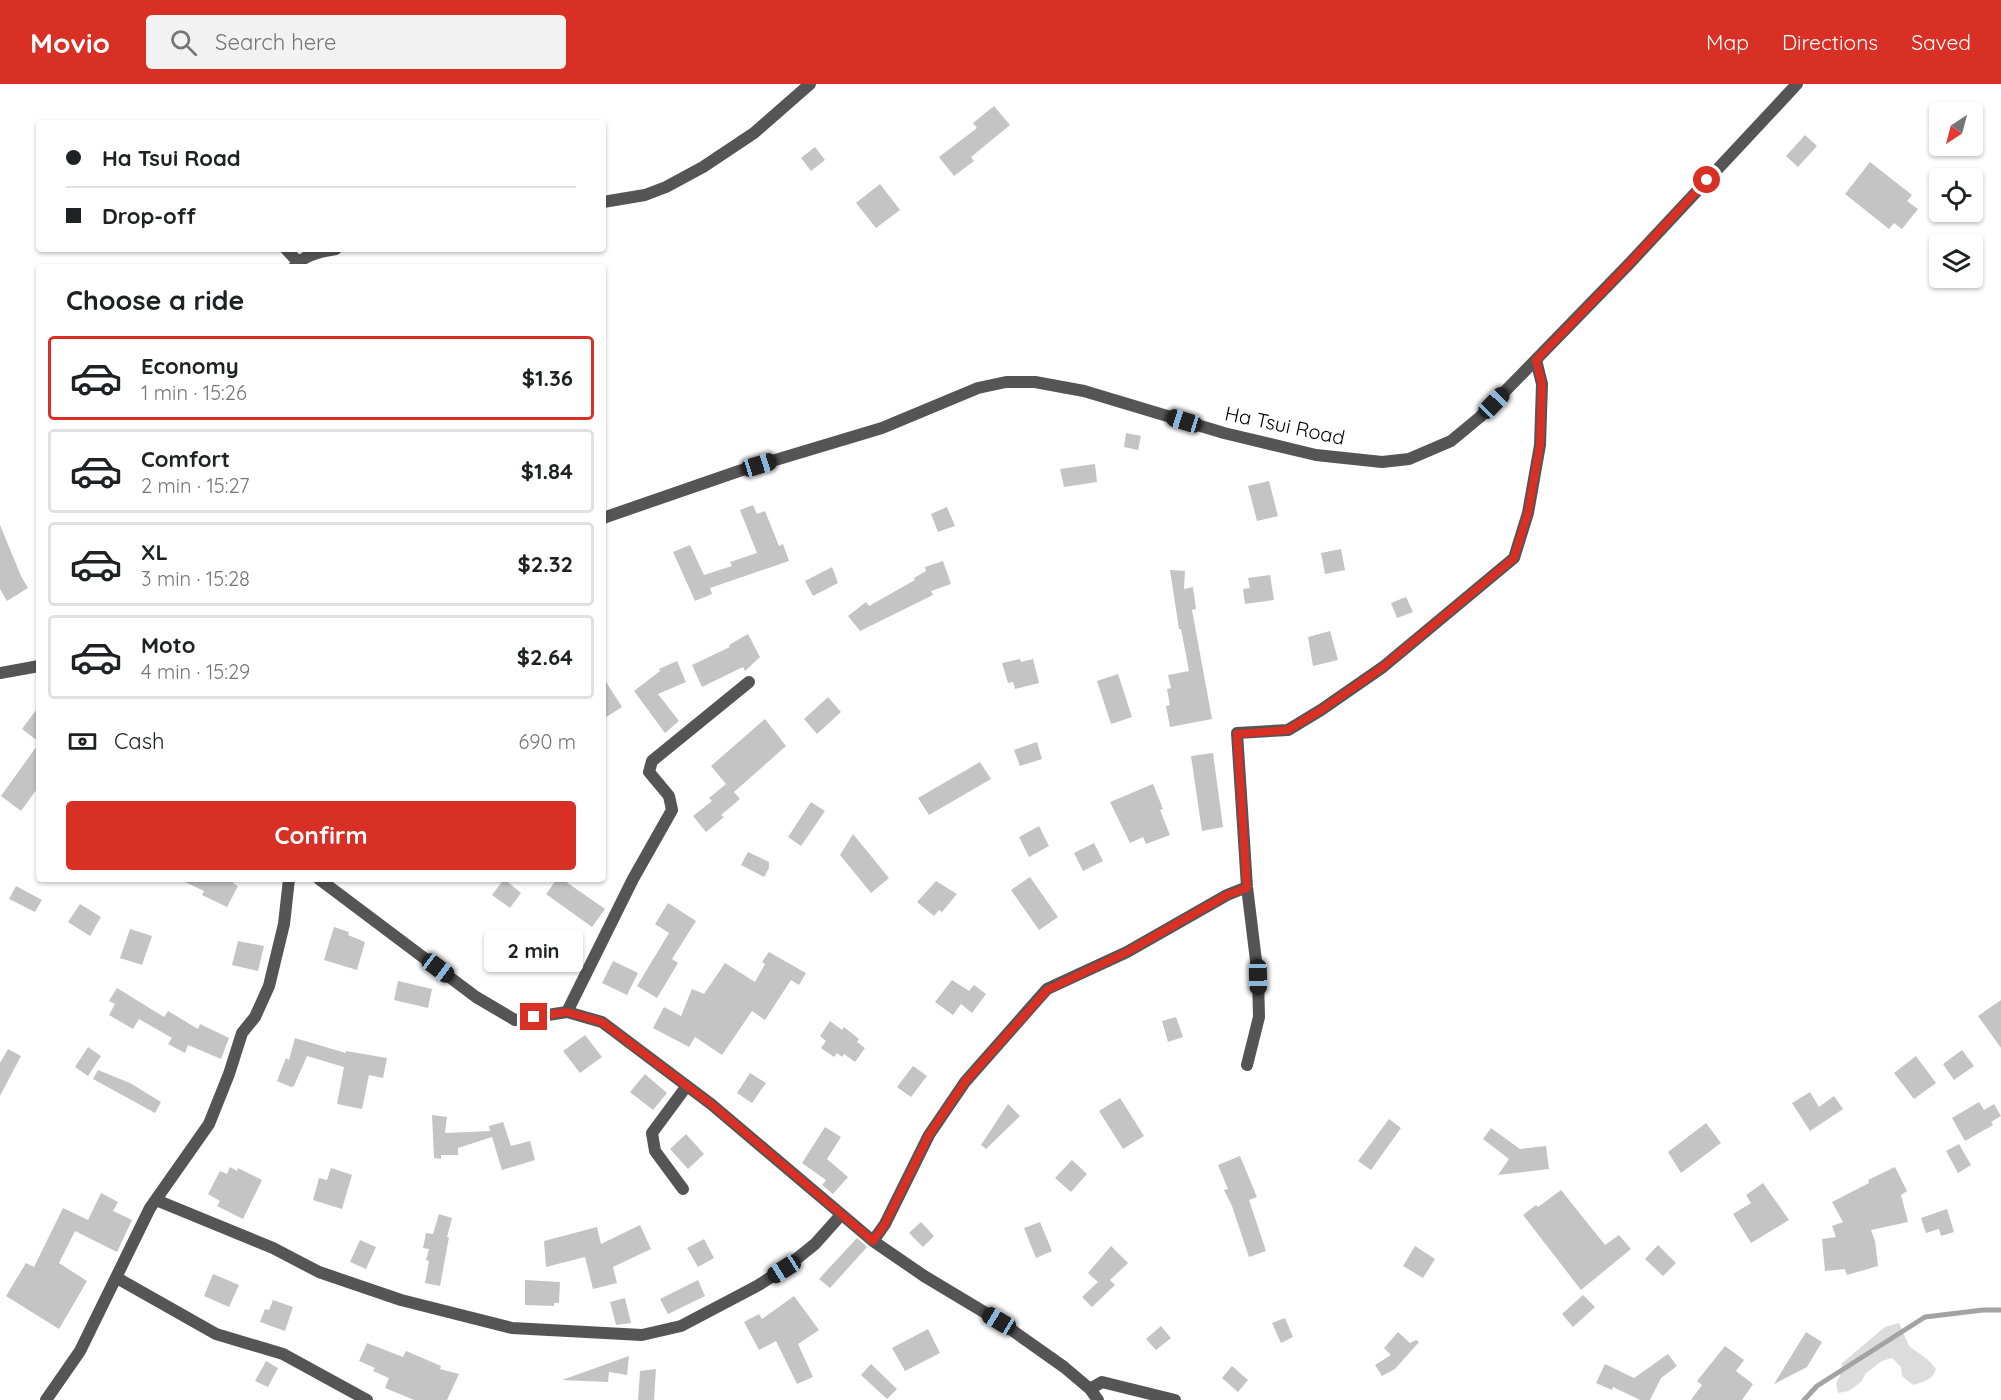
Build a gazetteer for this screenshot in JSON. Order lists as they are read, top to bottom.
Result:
{
  "streets": {
    "street": ["Ha Tsui Road"]
  },
  "north": "bottom left",
  "page": {
    "header": "Movio",
    "search": "Search here",
    "nav": ["Map", "Directions", "Saved"],
    "banner": ["Ha Tsui Road", "Drop-off"],
    "heading": "Choose a ride",
    "list": [
      {
        "name": "Economy",
        "note": "1 min · 15:26",
        "value": "$1.36"
      },
      {
        "name": "Comfort",
        "note": "2 min · 15:27",
        "value": "$1.84"
      },
      {
        "name": "XL",
        "note": "3 min · 15:28",
        "value": "$2.32"
      },
      {
        "name": "Moto",
        "note": "4 min · 15:29",
        "value": "$2.64"
      }
    ],
    "pay": ["Cash", "690 m"],
    "buttons": "Confirm",
    "bubble": "2 min"
  }
}
